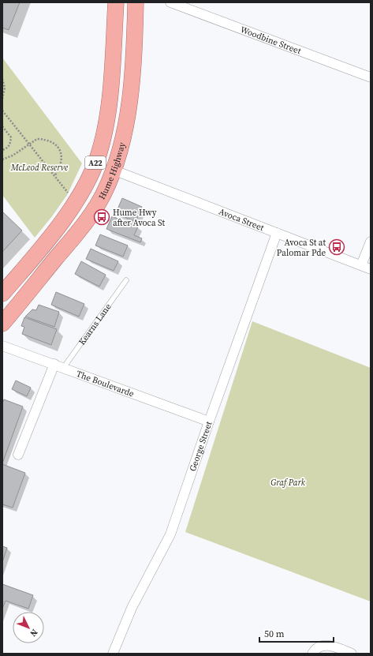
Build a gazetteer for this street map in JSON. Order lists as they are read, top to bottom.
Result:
{
  "streets": {
    "highway": ["A22", "Hume Highway"],
    "street": [
      "Woodbine Street",
      "Avoca Street",
      "The Boulevarde",
      "George Street"
    ],
    "lane": ["Kearns Lane"]
  },
  "crossings": [
    ["Hume Highway", "Avoca Street"],
    ["Avoca Street", "George Street"],
    ["Kearns Lane", "The Boulevarde"],
    ["The Boulevarde", "George Street"]
  ],
  "parks": ["McLeod Reserve", "Graf Park"],
  "places": {
    "bus stop": ["Hume Hwy after Avoca St", "Avoca St at Palomar Pde"]
  },
  "scale_bar": "50 m",
  "north": "bottom right"
}
